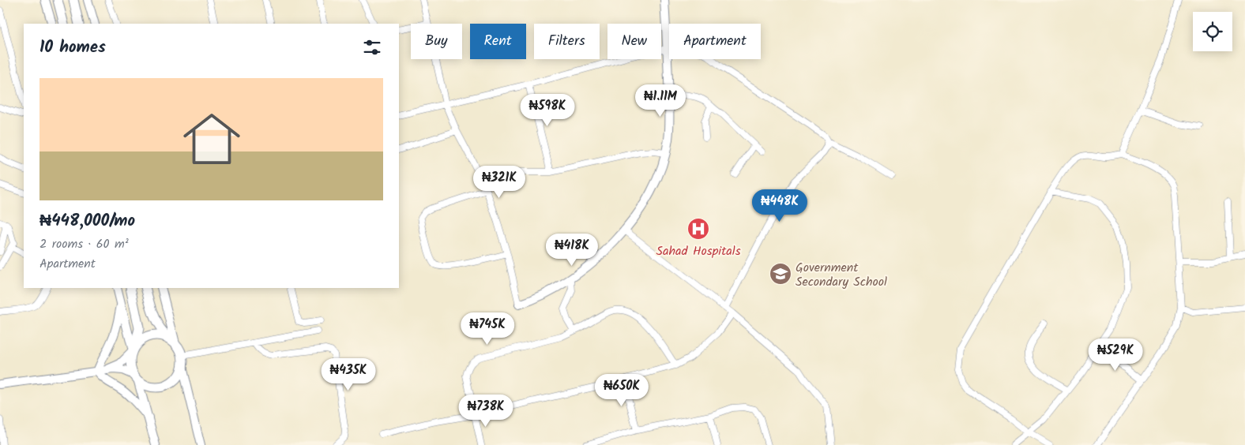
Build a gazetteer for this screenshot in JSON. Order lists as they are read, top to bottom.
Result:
{
  "places": {
    "hospital": ["Sahad Hospitals"],
    "school or university": ["Government Secondary School"]
  },
  "page": {
    "chip": [
      "Buy",
      "Rent",
      "Filters",
      "New",
      "Apartment"
    ],
    "heading": "10 homes",
    "list": [
      {
        "name": "₦448,000/mo",
        "note": "2 rooms · 60 m² · Apartment"
      }
    ],
    "price": [
      "₦1.11M",
      "₦598K",
      "₦321K",
      "₦448K",
      "₦418K",
      "₦745K",
      "₦529K",
      "₦435K",
      "₦650K",
      "₦738K"
    ]
  }
}
